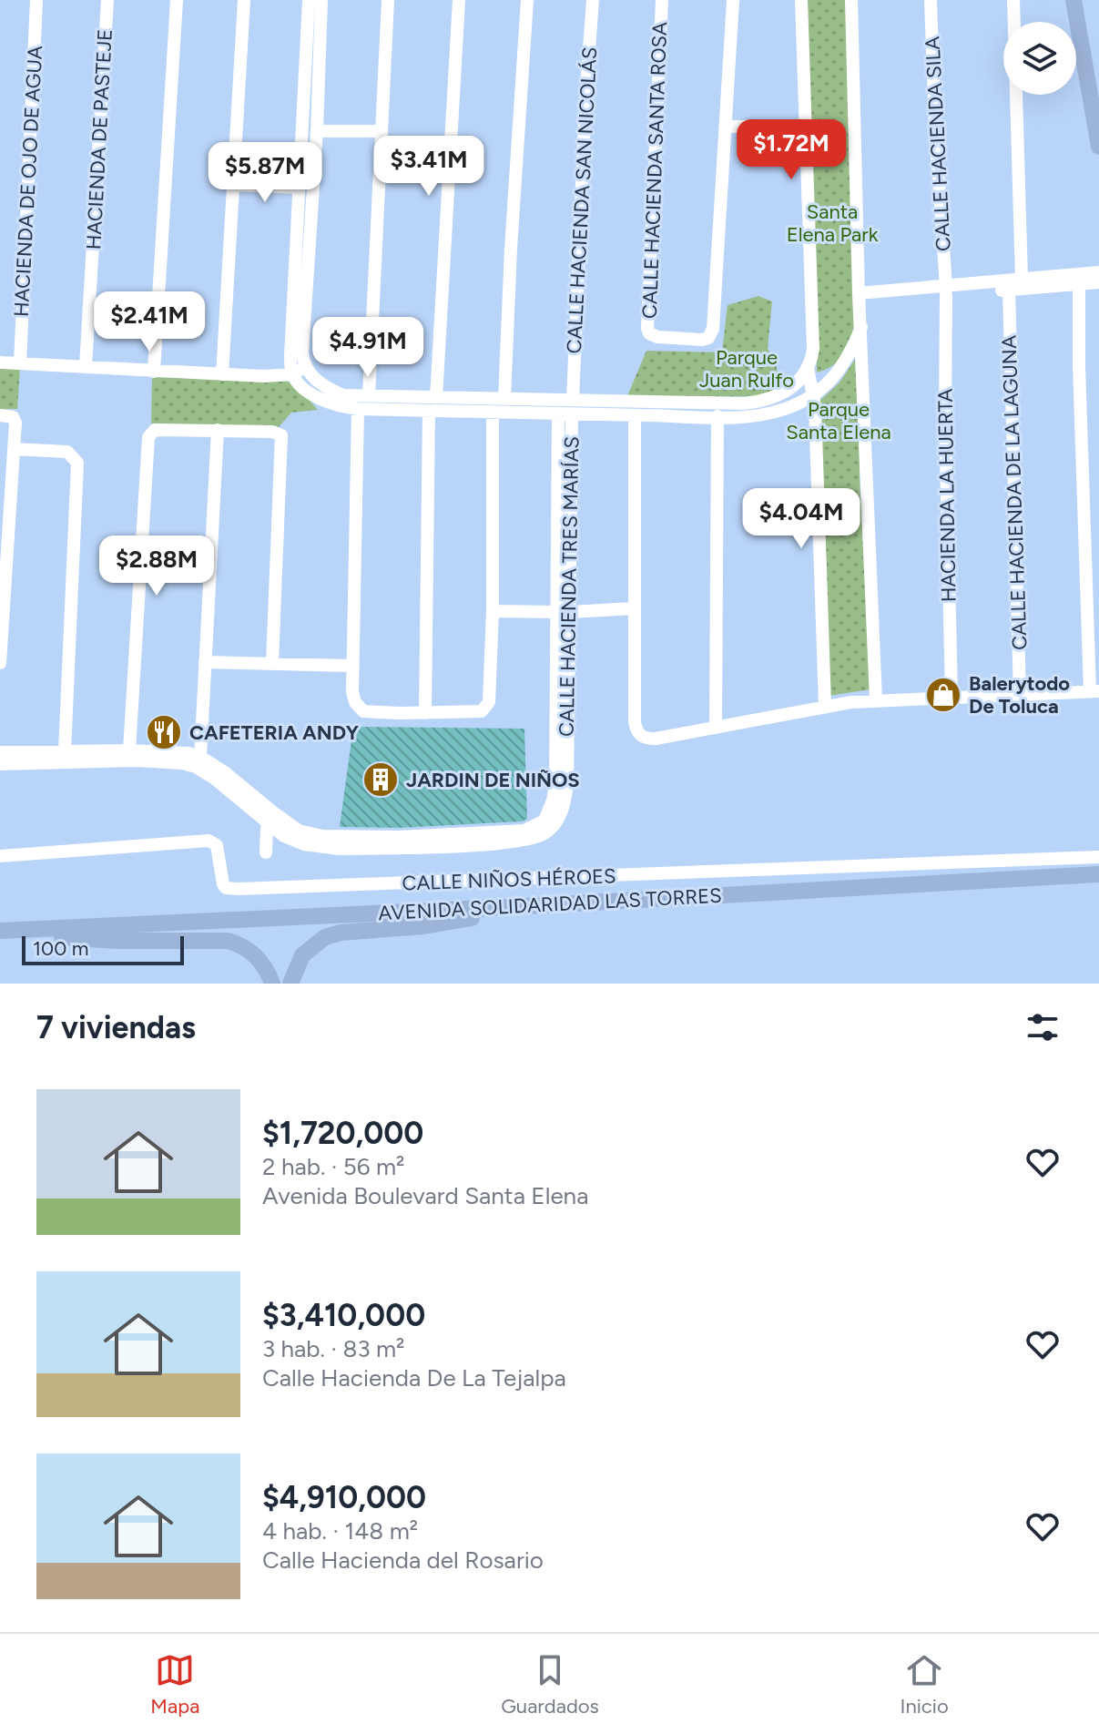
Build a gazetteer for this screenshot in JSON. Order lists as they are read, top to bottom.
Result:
{
  "streets": {
    "main road": ["AVENIDA SOLIDARIDAD LAS TORRES"],
    "street": [
      "HACIENDA DE PASTEJE",
      "CALLE HACIENDA SILA",
      "CALLE HACIENDA SANTA ROSA",
      "HACIENDA DE OJO DE AGUA",
      "CALLE HACIENDA SAN NICOLÁS",
      "CALLE HACIENDA DE LA LAGUNA",
      "HACIENDA LA HUERTA",
      "CALLE HACIENDA TRES MARÍAS",
      "CALLE NIÑOS HÉROES"
    ]
  },
  "crossings": [
    ["CALLE HACIENDA SILA", "HACIENDA LA HUERTA"]
  ],
  "parks": ["Santa Elena Park", "Parque Juan Rulfo", "Parque Santa Elena"],
  "places": {
    "shop": ["Balerytodo De Toluca"],
    "restaurant": ["CAFETERIA ANDY"],
    "building": ["JARDIN DE NIÑOS"]
  },
  "scale_bar": "100 m",
  "page": {
    "price": [
      "$1.72M",
      "$3.41M",
      "$5.87M",
      "$2.41M",
      "$4.91M",
      "$4.04M",
      "$2.88M"
    ],
    "scale": "100 m",
    "heading": "7 viviendas",
    "list": [
      {
        "name": "$1,720,000",
        "note": "2 hab. · 56 m² · Avenida Boulevard Santa Elena"
      },
      {
        "name": "$3,410,000",
        "note": "3 hab. · 83 m² · Calle Hacienda De La Tejalpa"
      },
      {
        "name": "$4,910,000",
        "note": "4 hab. · 148 m² · Calle Hacienda del Rosario"
      }
    ],
    "tabs": ["Mapa", "Guardados", "Inicio"]
  }
}
